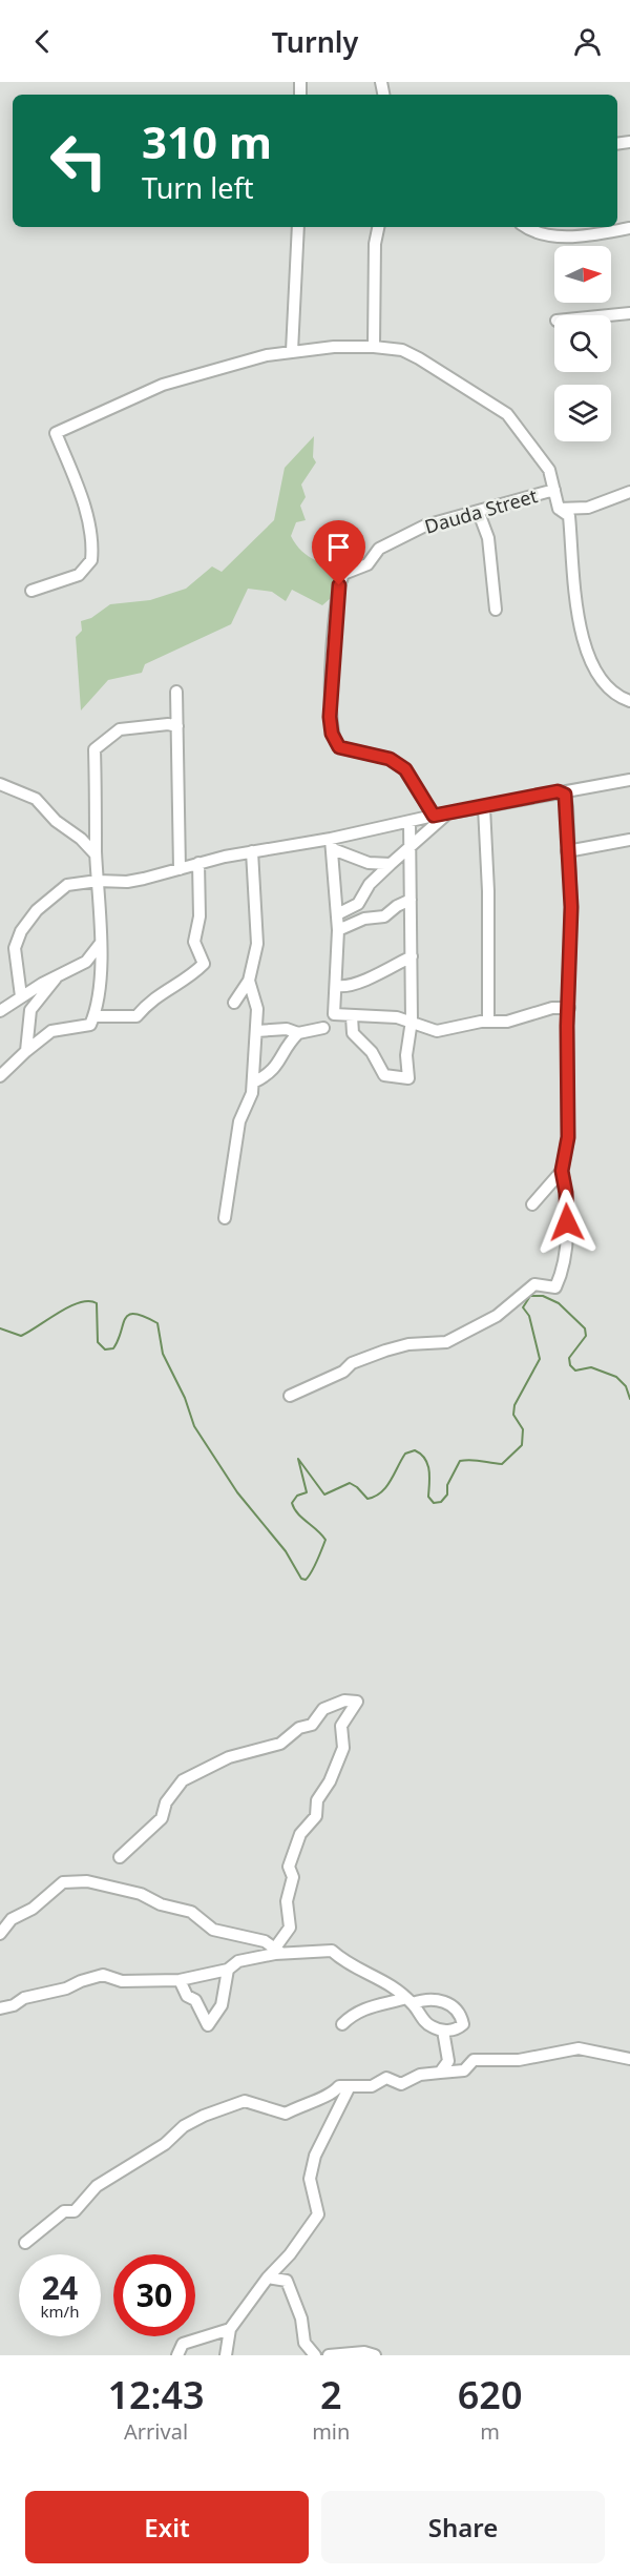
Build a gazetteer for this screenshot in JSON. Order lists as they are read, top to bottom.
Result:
{
  "streets": {
    "street": ["Dauda Street"]
  },
  "north": "right",
  "page": {
    "header": "Turnly",
    "turn": ["310 m", "Turn left"],
    "speed": "24 km/h",
    "limit": "30",
    "eta": [
      "12:43",
      "Arrival",
      "2",
      "min",
      "620",
      "m"
    ],
    "buttons": ["Exit", "Share"]
  }
}
